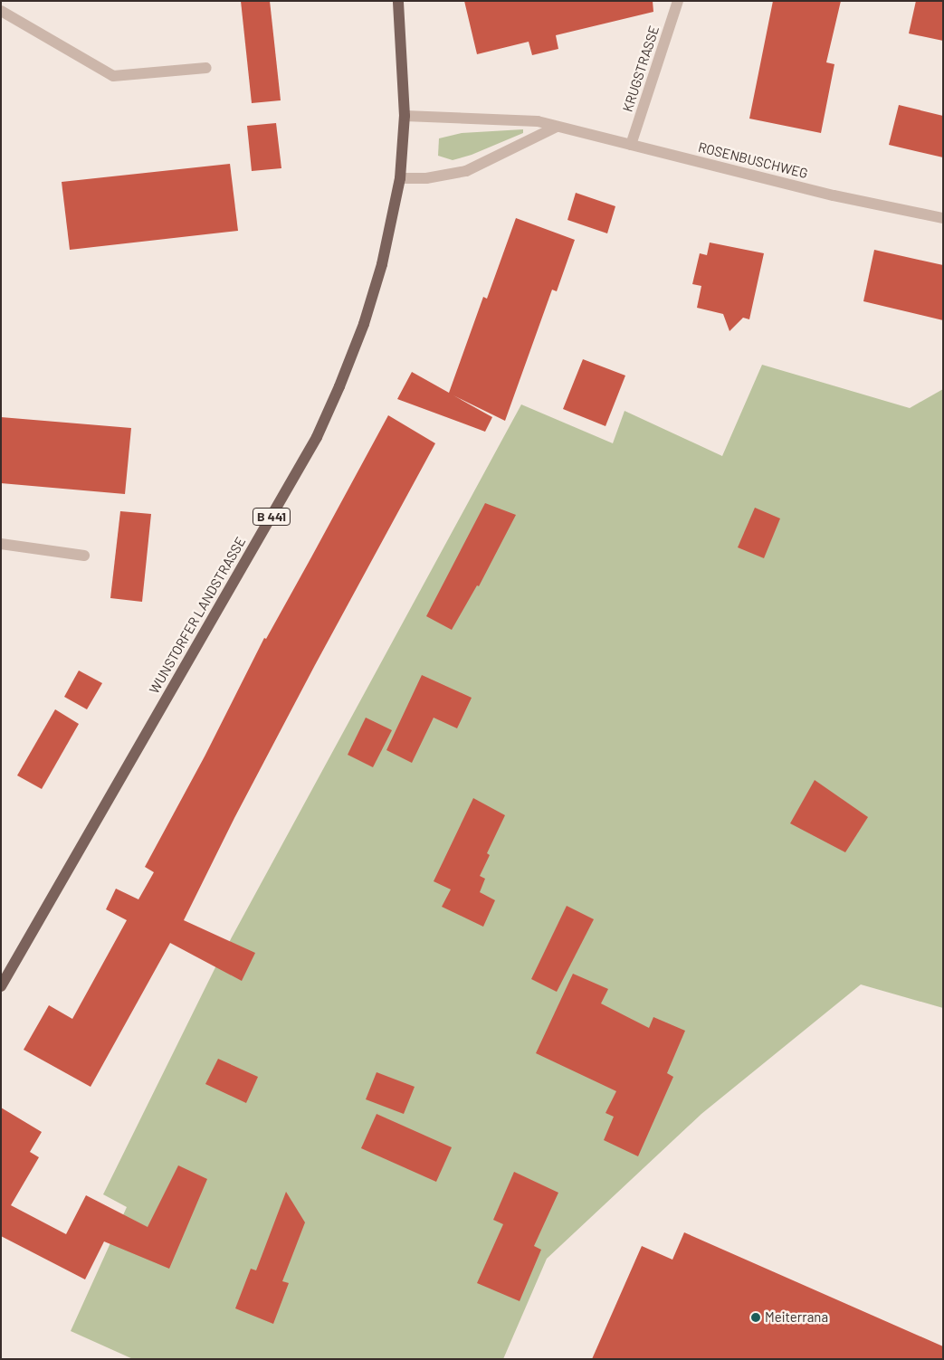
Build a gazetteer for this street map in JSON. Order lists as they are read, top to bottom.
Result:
{
  "streets": {
    "main road": ["B 441", "WUNSTORFER LANDSTRASSE"],
    "street": ["KRUGSTRASSE", "ROSENBUSCHWEG"]
  },
  "crossings": [
    ["KRUGSTRASSE", "ROSENBUSCHWEG"],
    ["ROSENBUSCHWEG", "WUNSTORFER LANDSTRASSE"]
  ],
  "places": ["Meiterrana"]
}
